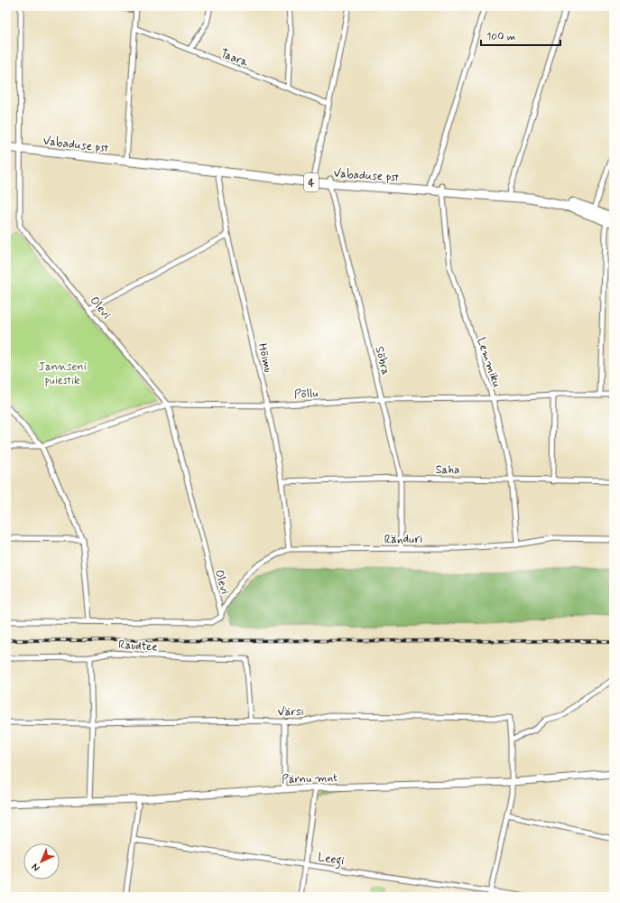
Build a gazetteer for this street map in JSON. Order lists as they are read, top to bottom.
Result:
{
  "streets": {
    "highway": ["Vabaduse pst", "4"],
    "main road": ["Pärnu mnt"],
    "street": [
      "Taara",
      "Olevi",
      "Hõimu",
      "Sõbra",
      "Lemmiku",
      "Põllu",
      "Saha",
      "Ränduri",
      "Raudtee",
      "Värsi",
      "Leegi"
    ]
  },
  "crossings": [
    ["Vabaduse pst", "Olevi"],
    ["Vabaduse pst", "Hõimu"],
    ["Vabaduse pst", "Sõbra"],
    ["Vabaduse pst", "Lemmiku"],
    ["Olevi", "Põllu"],
    ["Olevi", "Ränduri"],
    ["Olevi", "Raudtee"],
    ["Hõimu", "Põllu"],
    ["Hõimu", "Saha"],
    ["Hõimu", "Ränduri"],
    ["Sõbra", "Põllu"],
    ["Sõbra", "Saha"],
    ["Sõbra", "Ränduri"],
    ["Lemmiku", "Põllu"],
    ["Lemmiku", "Saha"],
    ["Lemmiku", "Ränduri"],
    ["Ränduri", "Raudtee"],
    ["Raudtee", "Värsi"],
    ["Värsi", "Pärnu mnt"],
    ["Värsi", "Leegi"]
  ],
  "parks": ["Jannseni puiestik"],
  "scale_bar": "100 m",
  "north": "bottom left"
}
